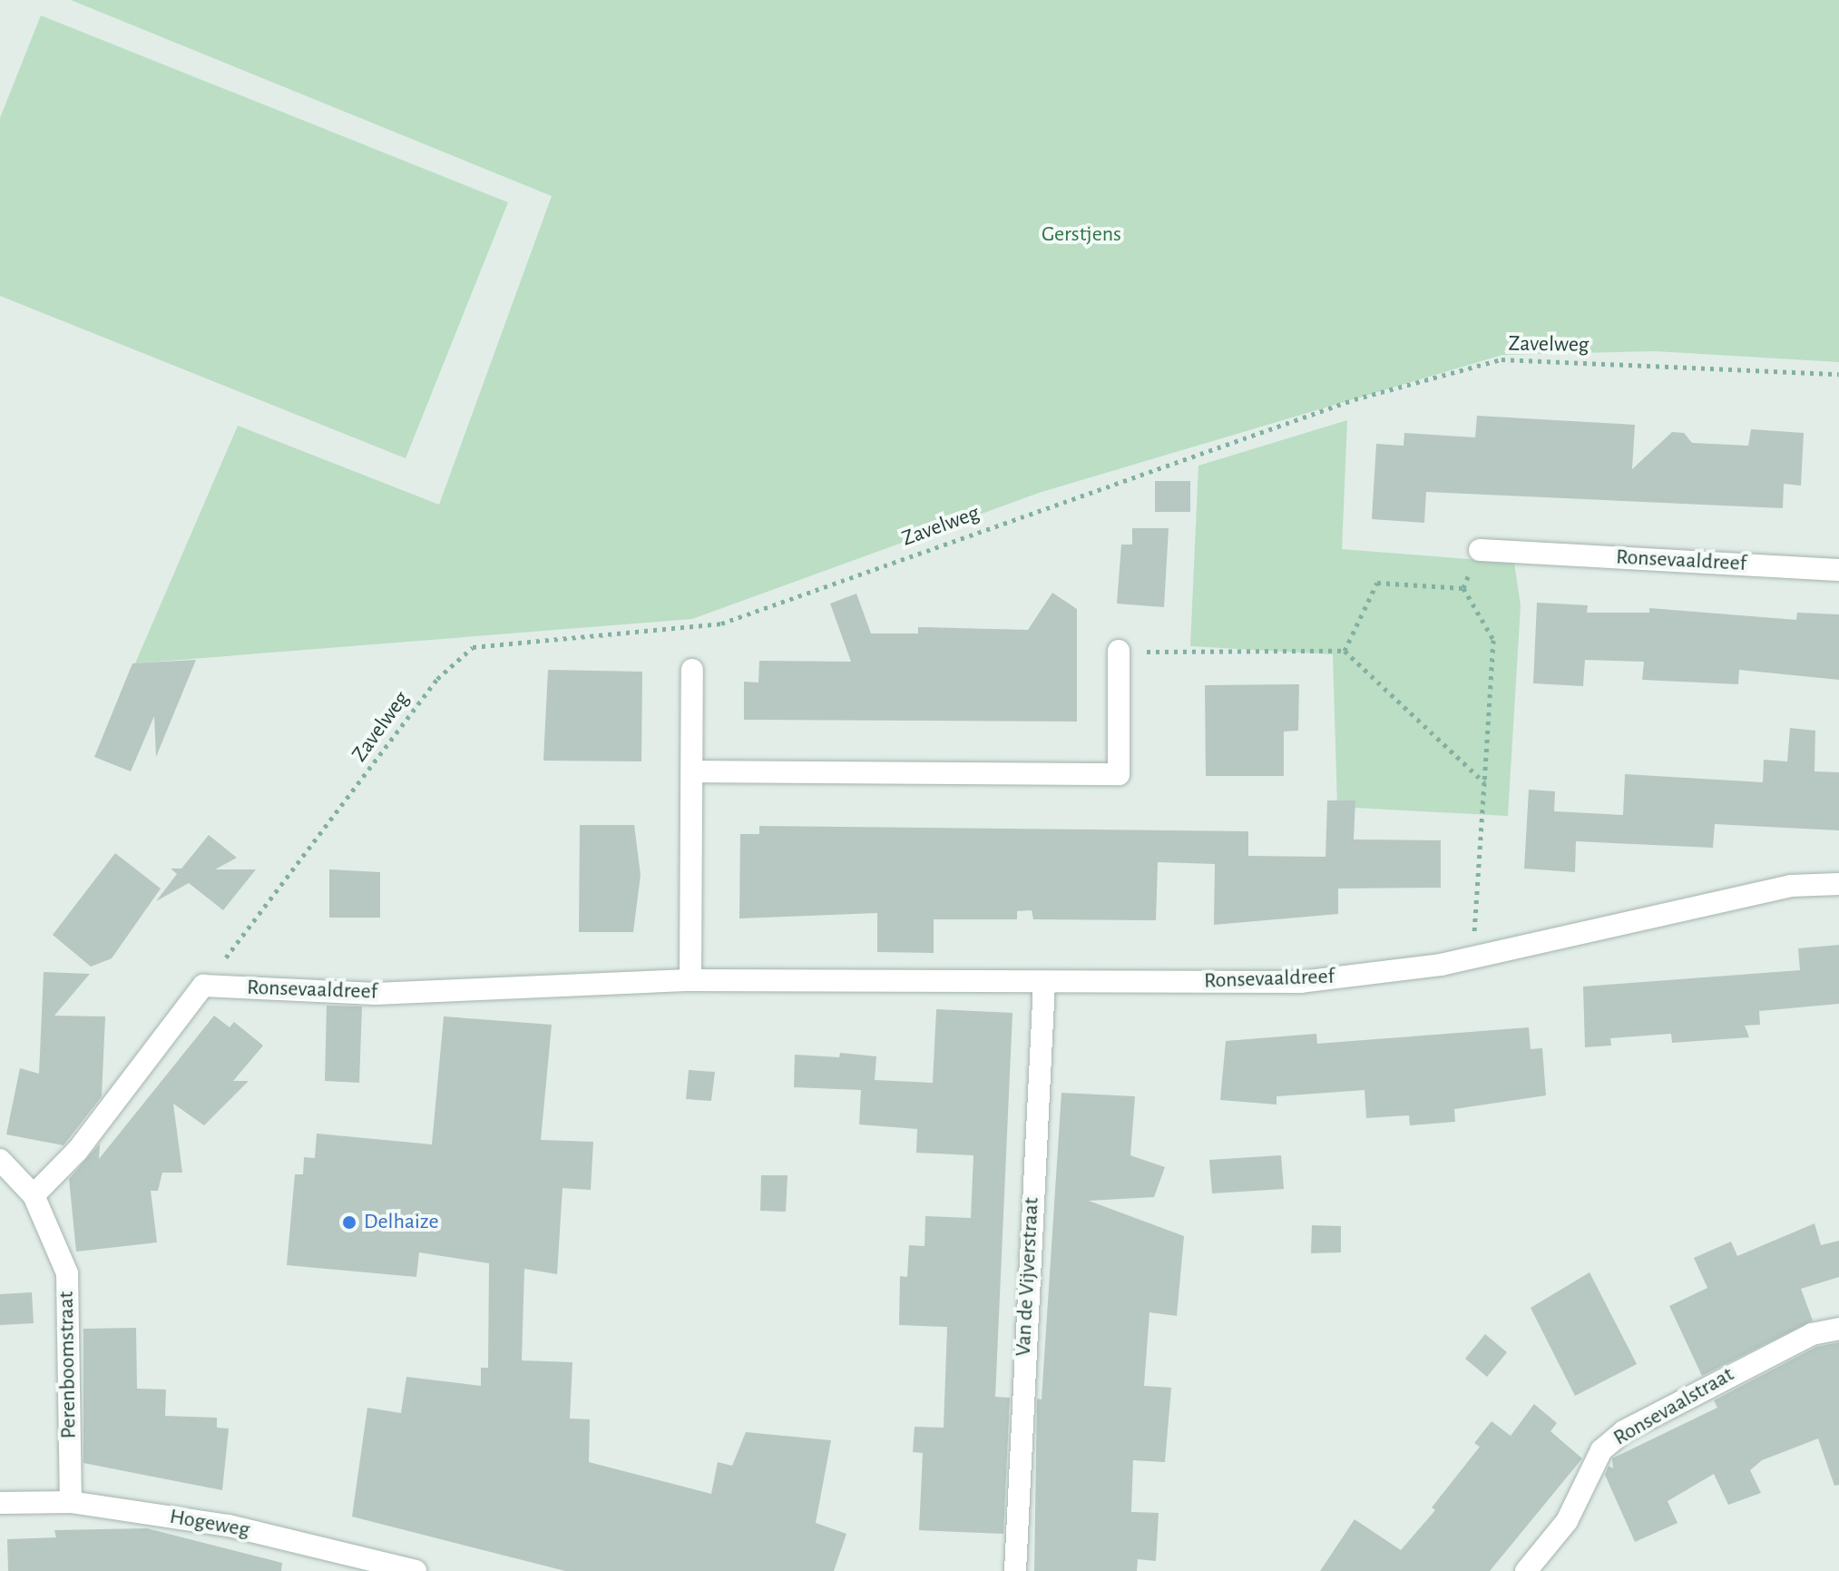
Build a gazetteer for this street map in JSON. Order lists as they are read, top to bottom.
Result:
{
  "streets": {
    "street": [
      "Ronsevaaldreef",
      "Van de Vijverstraat",
      "Perenboomstraat",
      "Ronsevaalstraat",
      "Hogeweg"
    ],
    "path": ["Zavelweg"]
  },
  "crossings": [
    ["Zavelweg", "Ronsevaaldreef"],
    ["Ronsevaaldreef", "Van de Vijverstraat"],
    ["Perenboomstraat", "Hogeweg"]
  ],
  "parks": ["Gerstjens"],
  "places": ["Delhaize"]
}
